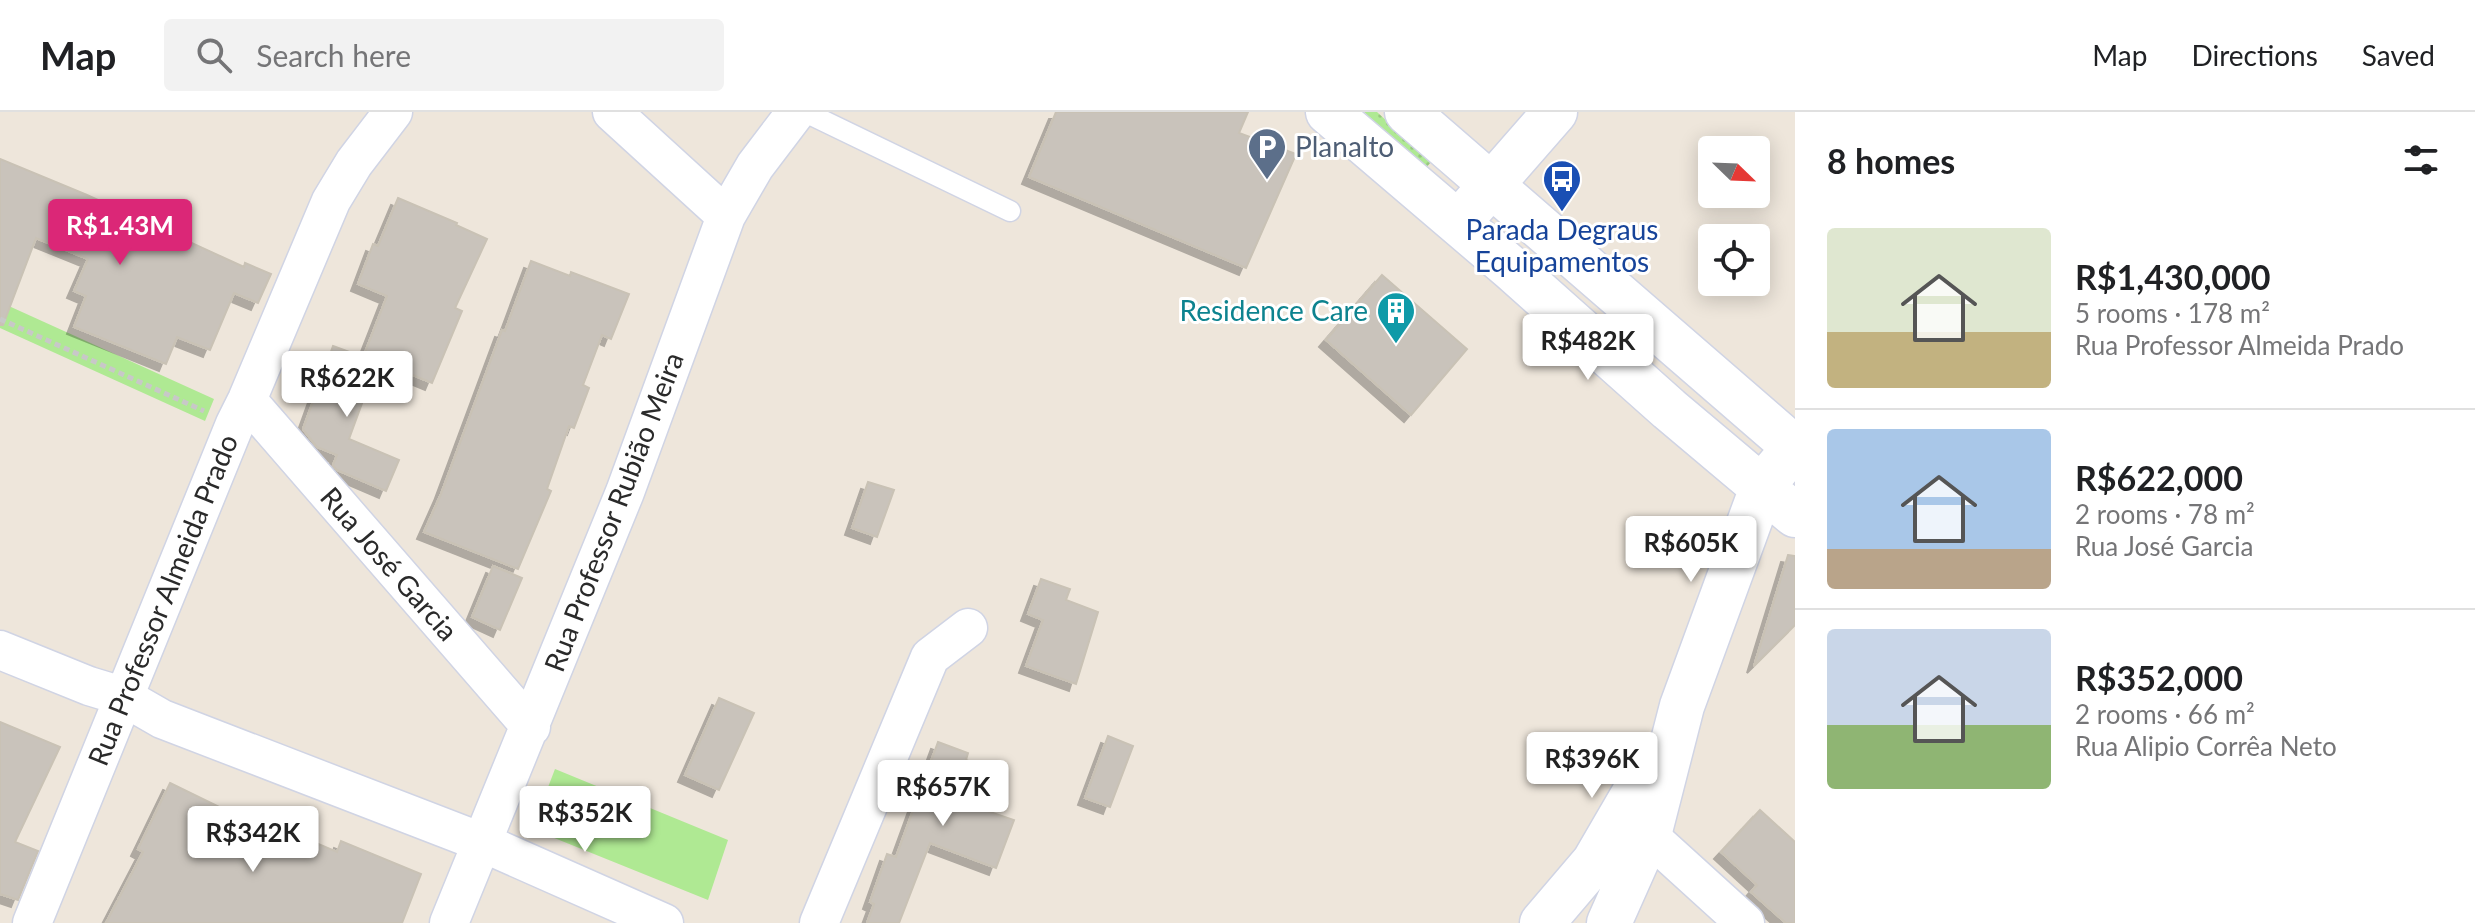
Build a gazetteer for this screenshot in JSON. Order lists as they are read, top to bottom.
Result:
{
  "streets": {
    "street": ["Rua Professor Rubião Meira", "Rua José Garcia", "Rua Professor Almeida Prado"]
  },
  "crossings": [
    ["Rua Professor Rubião Meira", "Rua José Garcia"],
    ["Rua José Garcia", "Rua Professor Almeida Prado"]
  ],
  "places": {
    "parking": ["Planalto"],
    "bus stop": ["Parada Degraus Equipamentos"],
    "building": ["Residence Care"]
  },
  "north": "bottom right",
  "page": {
    "header": "Map",
    "search": "Search here",
    "nav": ["Map", "Directions", "Saved"],
    "heading": "8 homes",
    "price": [
      "R$1.43M",
      "R$482K",
      "R$622K",
      "R$605K",
      "R$396K",
      "R$657K",
      "R$352K",
      "R$342K"
    ],
    "list": [
      {
        "name": "R$1,430,000",
        "note": "5 rooms · 178 m² · Rua Professor Almeida Prado"
      },
      {
        "name": "R$622,000",
        "note": "2 rooms · 78 m² · Rua José Garcia"
      },
      {
        "name": "R$352,000",
        "note": "2 rooms · 66 m² · Rua Alipio Corrêa Neto"
      }
    ]
  }
}
